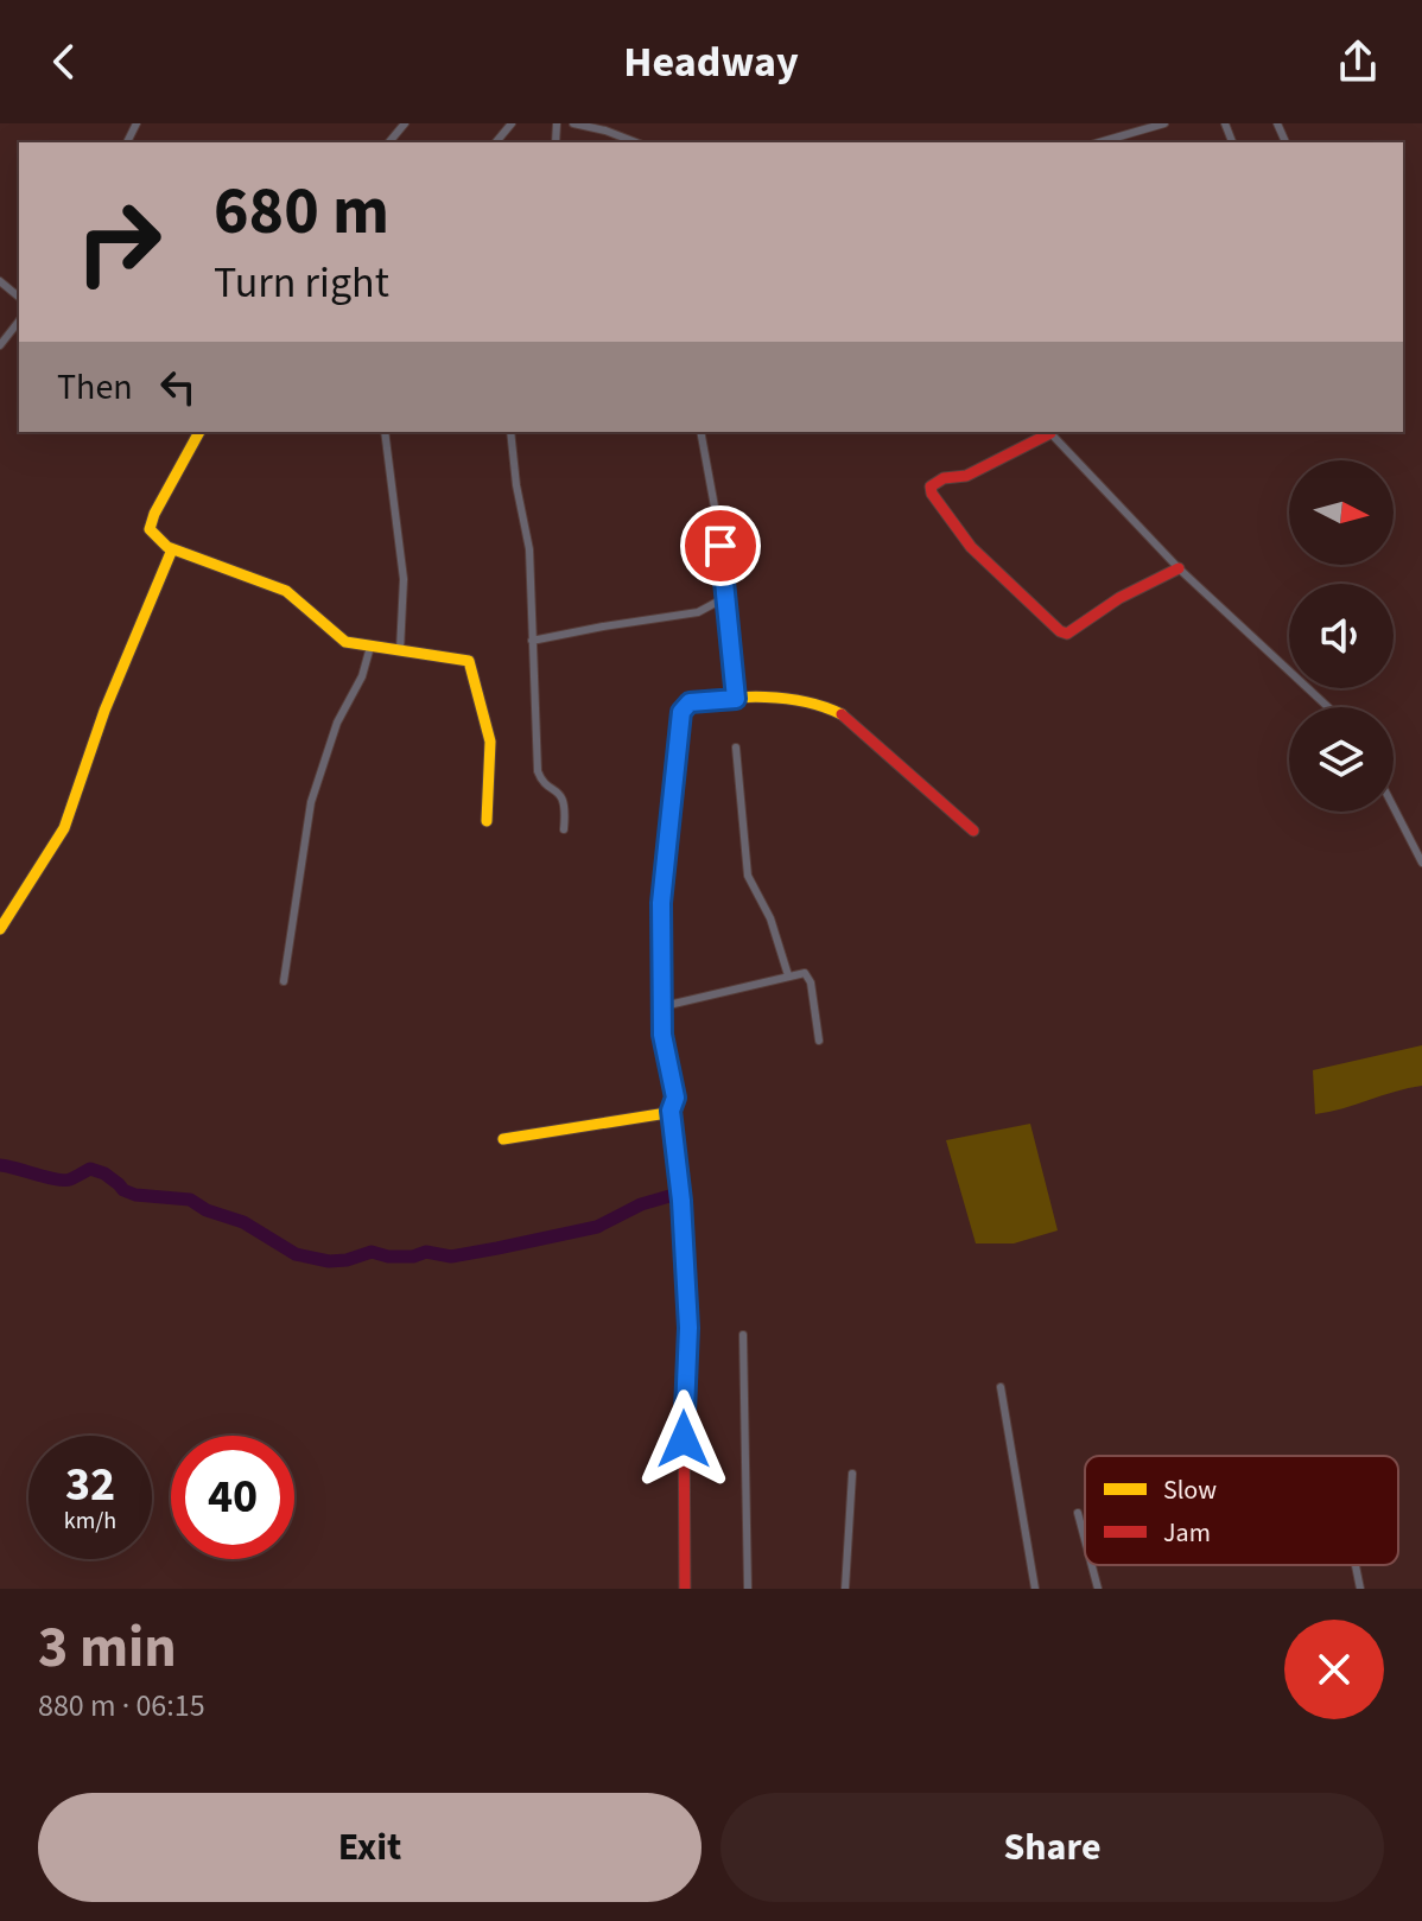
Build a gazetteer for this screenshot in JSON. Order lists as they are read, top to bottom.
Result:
{
  "legend": ["Slow", "Jam"],
  "north": "right",
  "page": {
    "header": "Headway",
    "turn": ["680 m", "Turn right"],
    "then": "Then",
    "speed": "32 km/h",
    "limit": "40",
    "heading": ["3 min", "880 m · 06:15"],
    "buttons": ["Exit", "Share"]
  }
}
